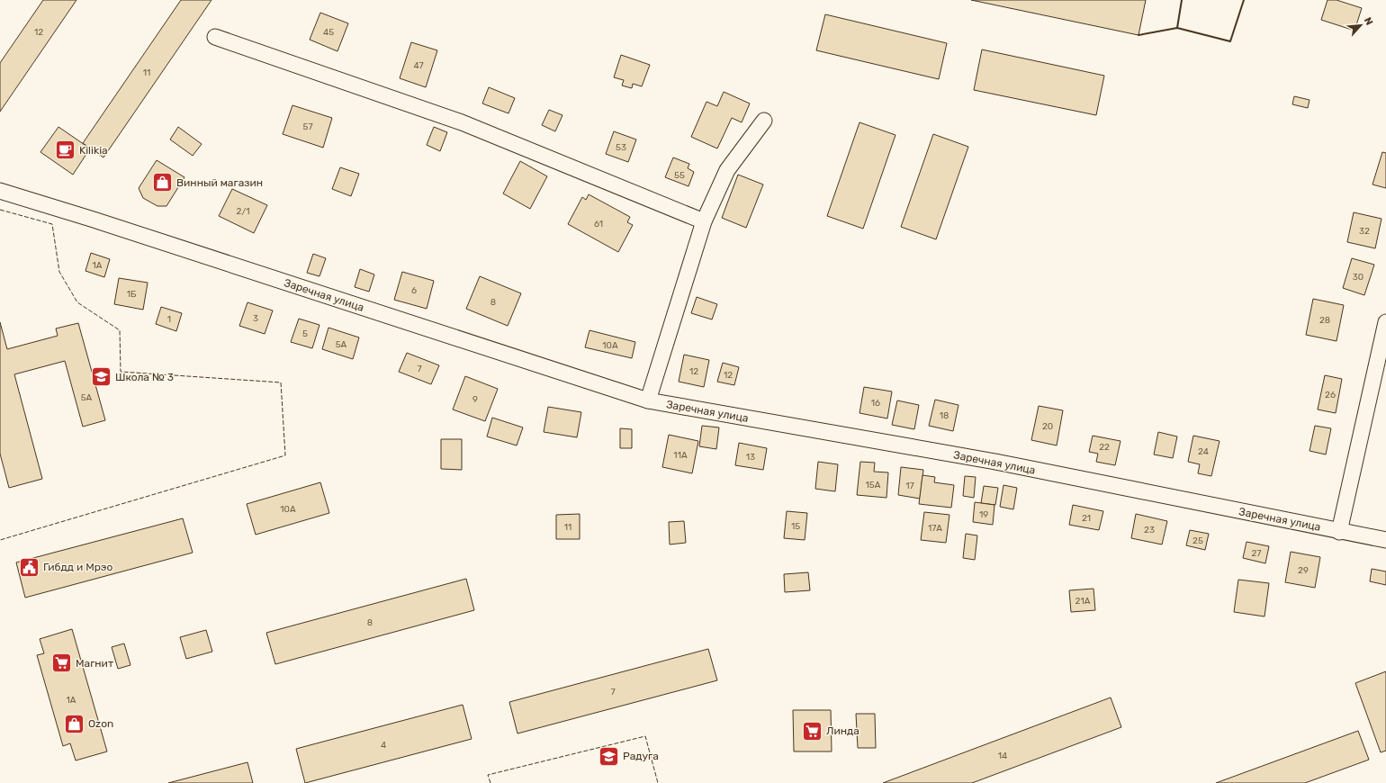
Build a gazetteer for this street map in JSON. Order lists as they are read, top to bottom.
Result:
{
  "streets": {
    "street": ["Заречная улица"]
  },
  "places": {
    "cafe": ["Kilikia"],
    "shop": ["Винный магазин", "Ozon"],
    "school or university": ["Школа № 3", "Радуга"],
    "public building": ["Гибдд и Мрэо"],
    "supermarket": ["Магнит", "Линда"]
  },
  "house_numbers": [
    "12",
    "45",
    "47",
    "11",
    "57",
    "53",
    "55",
    "2/1",
    "61",
    "32",
    "1А",
    "30",
    "6",
    "1Б",
    "8",
    "3",
    "1",
    "28",
    "5",
    "5А",
    "10А",
    "7",
    "12",
    "12",
    "26",
    "5А",
    "9",
    "16",
    "18",
    "20",
    "22",
    "24",
    "11А",
    "13",
    "15А",
    "17",
    "10А",
    "19",
    "21",
    "15",
    "11",
    "17А",
    "23",
    "25",
    "27",
    "29",
    "21А",
    "8",
    "7",
    "1А",
    "4",
    "14"
  ],
  "north": "top right"
}
